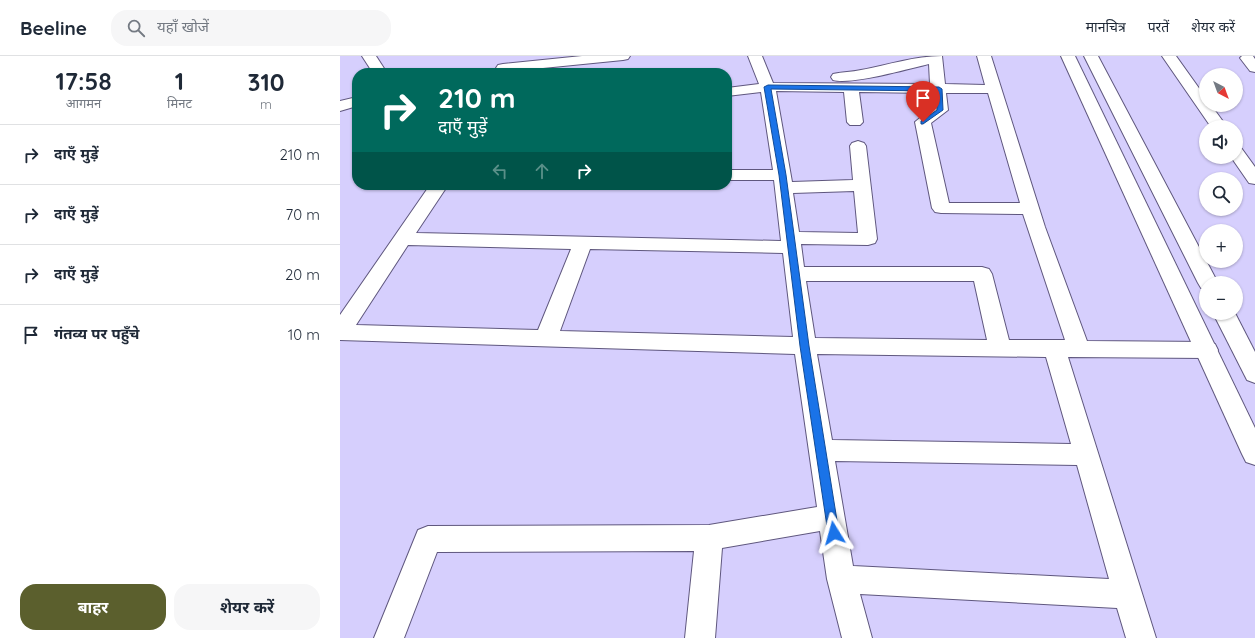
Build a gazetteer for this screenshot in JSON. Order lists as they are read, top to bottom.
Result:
{
  "north": "bottom right",
  "page": {
    "header": "Beeline",
    "search": "यहाँ खोजें",
    "nav": ["मानचित्र", "परतें", "शेयर करें"],
    "eta": [
      "17:58",
      "आगमन",
      "1",
      "मिनट",
      "310",
      "m"
    ],
    "map_buttons": ["+", "−"],
    "turn": ["210 m", "दाएँ मुड़ें"],
    "list": [
      {
        "name": "दाएँ मुड़ें",
        "value": "210 m"
      },
      {
        "name": "दाएँ मुड़ें",
        "value": "70 m"
      },
      {
        "name": "दाएँ मुड़ें",
        "value": "20 m"
      },
      {
        "name": "गंतव्य पर पहुँचे",
        "value": "10 m"
      }
    ],
    "buttons": ["बाहर", "शेयर करें"]
  }
}
